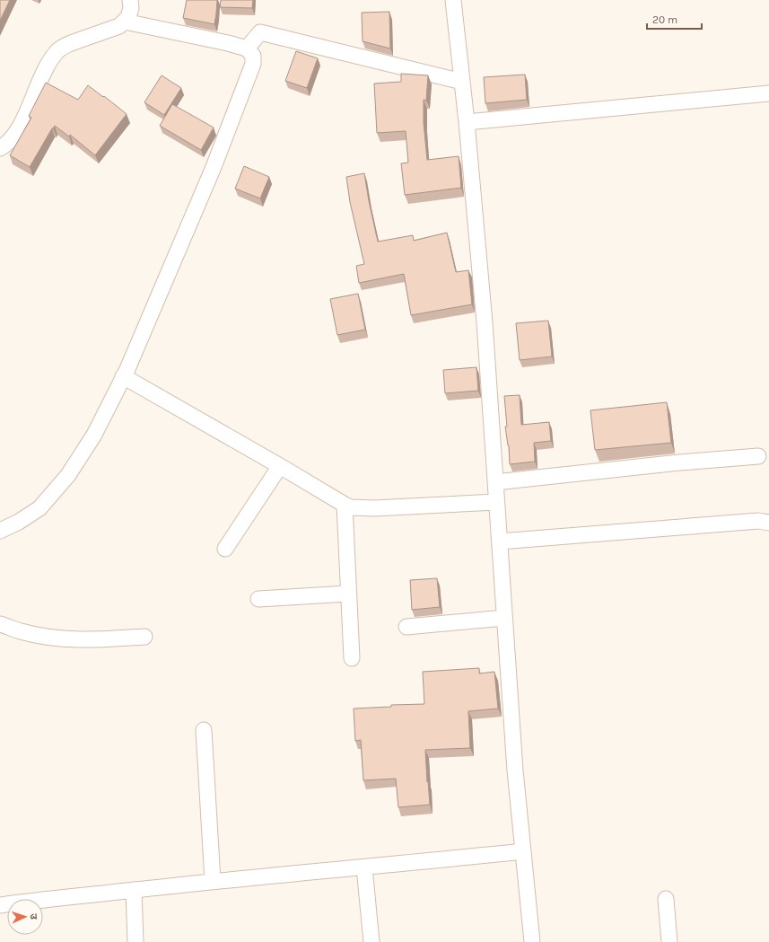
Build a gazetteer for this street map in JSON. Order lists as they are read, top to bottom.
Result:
{
  "scale_bar": "20 m",
  "north": "right"
}
